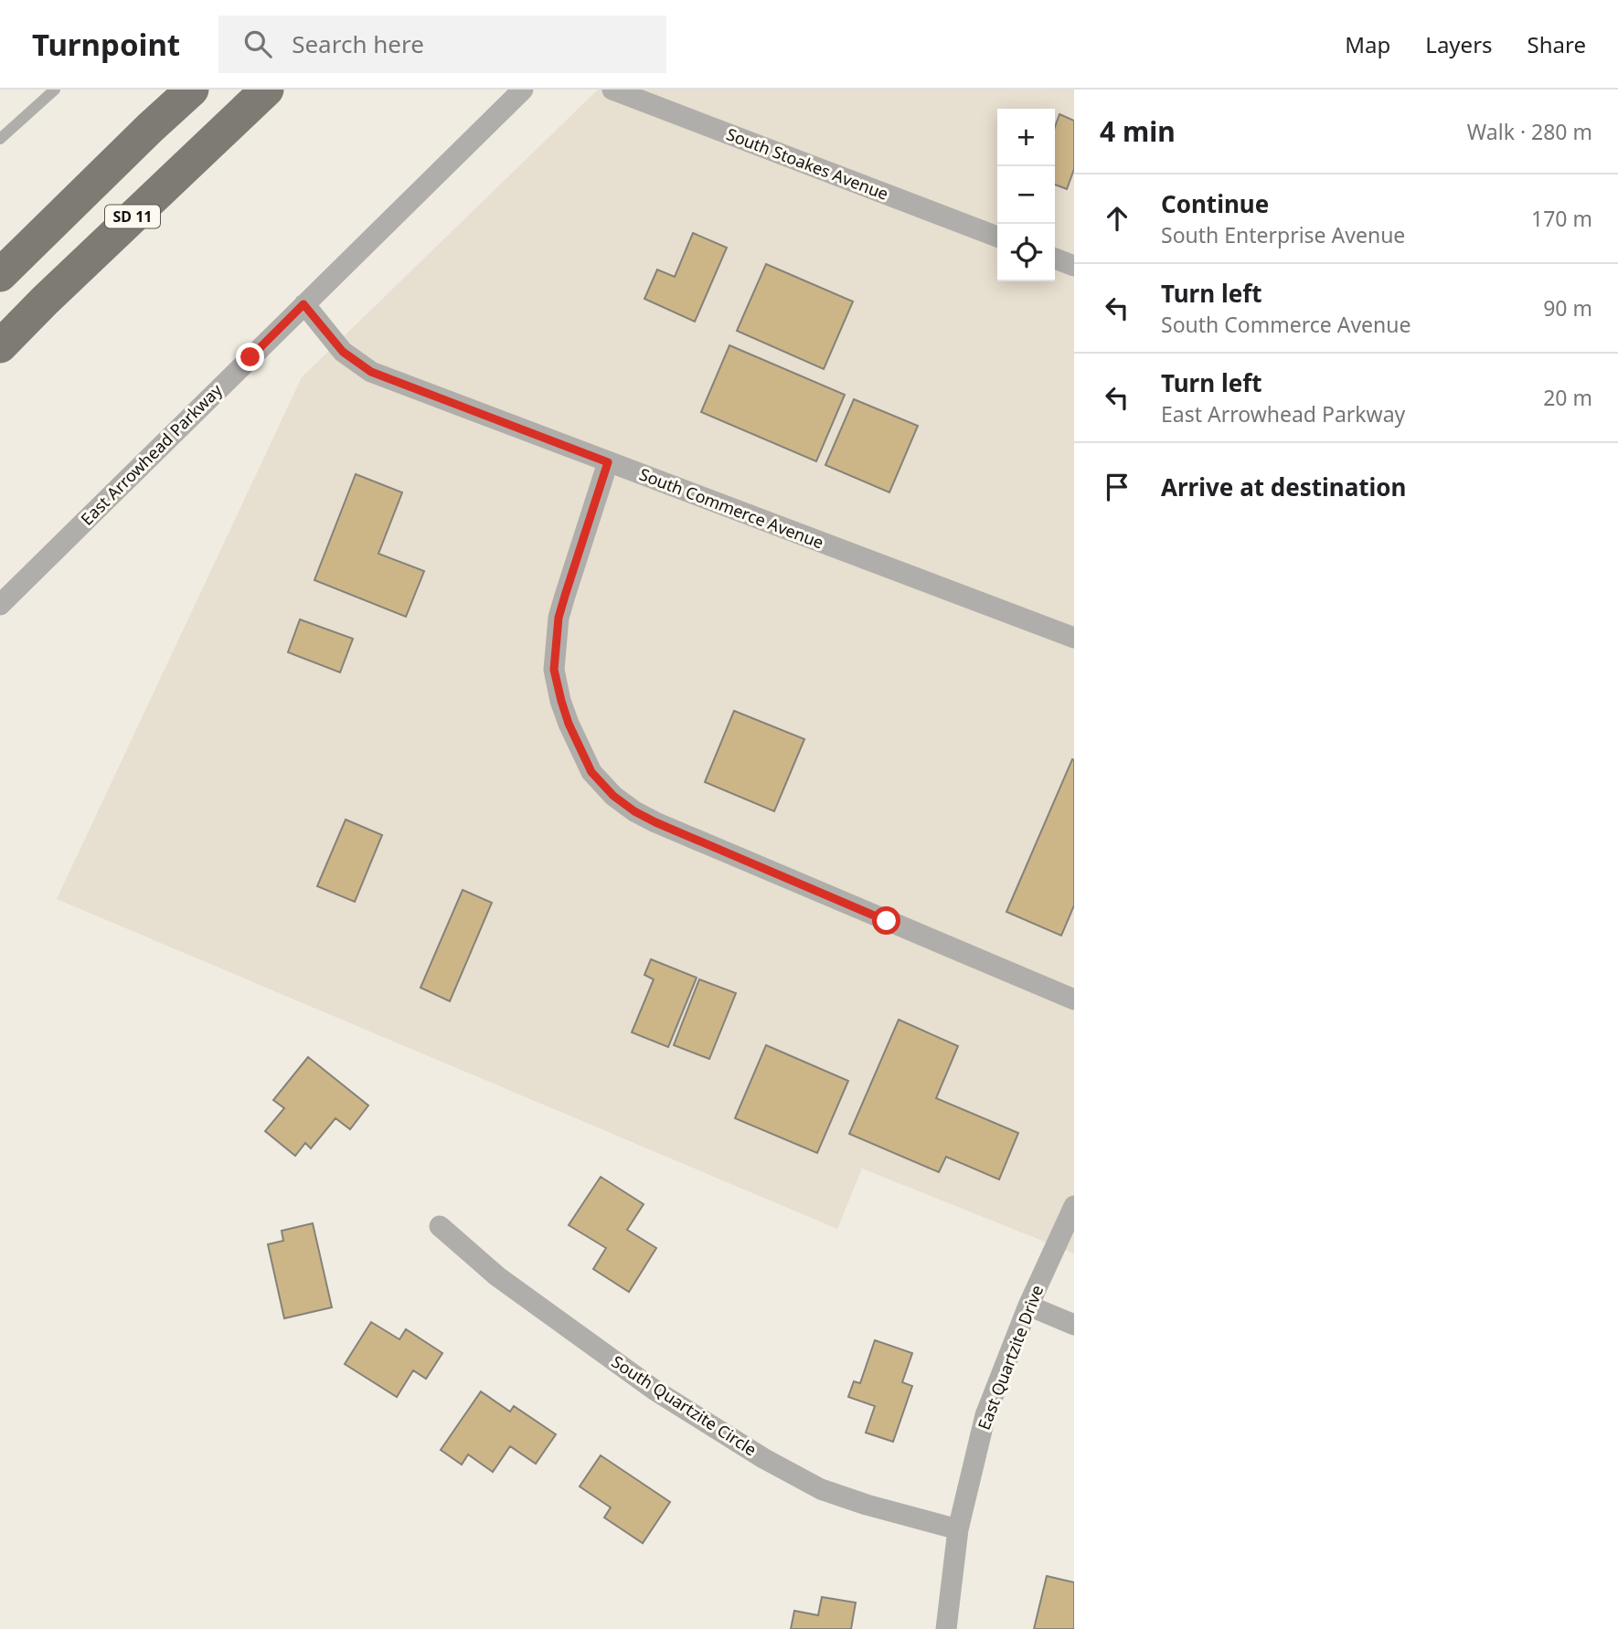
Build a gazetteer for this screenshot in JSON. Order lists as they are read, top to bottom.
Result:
{
  "streets": {
    "main road": ["SD 11"],
    "street": [
      "South Stoakes Avenue",
      "East Arrowhead Parkway",
      "South Commerce Avenue",
      "East Quartzite Drive",
      "South Quartzite Circle"
    ]
  },
  "crossings": [
    ["East Arrowhead Parkway", "South Commerce Avenue"],
    ["East Quartzite Drive", "South Quartzite Circle"]
  ],
  "page": {
    "header": "Turnpoint",
    "search": "Search here",
    "nav": ["Map", "Layers", "Share"],
    "heading": ["4 min", "Walk · 280 m"],
    "map_buttons": ["+", "−"],
    "list": [
      ["Continue", "South Enterprise Avenue", "170 m"],
      ["Turn left", "South Commerce Avenue", "90 m"],
      ["Turn left", "East Arrowhead Parkway", "20 m"],
      "Arrive at destination"
    ]
  }
}
